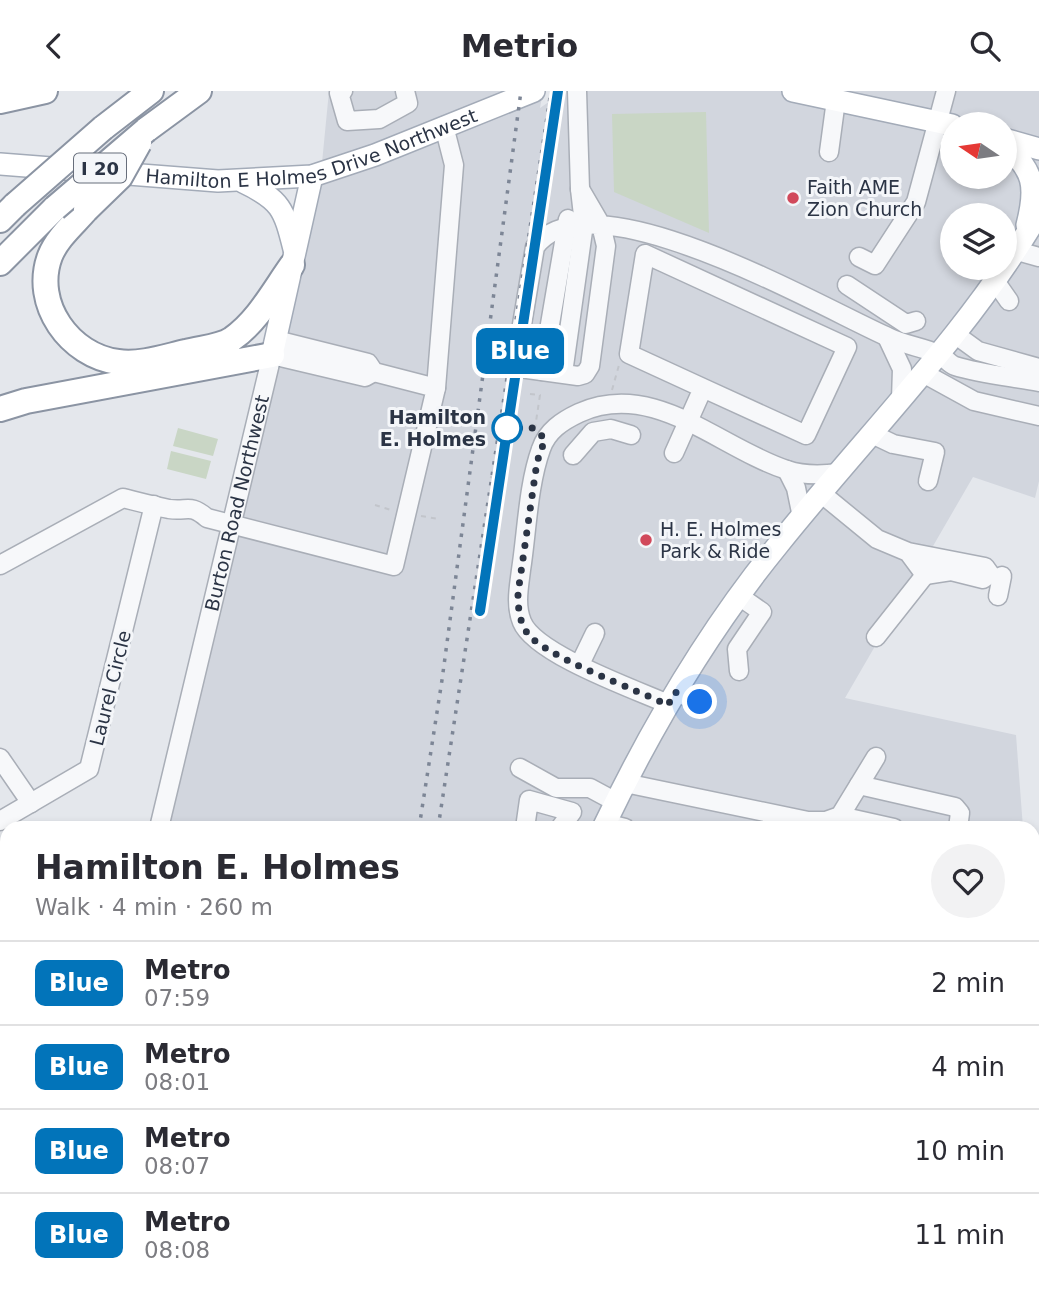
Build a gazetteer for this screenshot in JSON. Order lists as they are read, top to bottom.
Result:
{
  "streets": {
    "highway": ["I 20"],
    "main road": ["Hamilton E Holmes Drive Northwest", "Burton Road Northwest"],
    "street": ["Laurel Circle"]
  },
  "crossings": [
    ["Hamilton E Holmes Drive Northwest", "Burton Road Northwest"]
  ],
  "places": ["Faith AME Zion Church", "Hamilton E. Holmes", "H. E. Holmes Park & Ride"],
  "lines": ["metro line Blue"],
  "north": "left",
  "page": {
    "header": "Metrio",
    "on_map": "Blue",
    "heading": ["Hamilton E. Holmes", "Walk · 4 min · 260 m"],
    "list": [
      {
        "mark": "Blue",
        "name": "Metro",
        "note": "07:59",
        "value": "2 min"
      },
      {
        "mark": "Blue",
        "name": "Metro",
        "note": "08:01",
        "value": "4 min"
      },
      {
        "mark": "Blue",
        "name": "Metro",
        "note": "08:07",
        "value": "10 min"
      },
      {
        "mark": "Blue",
        "name": "Metro",
        "note": "08:08",
        "value": "11 min"
      }
    ]
  }
}
